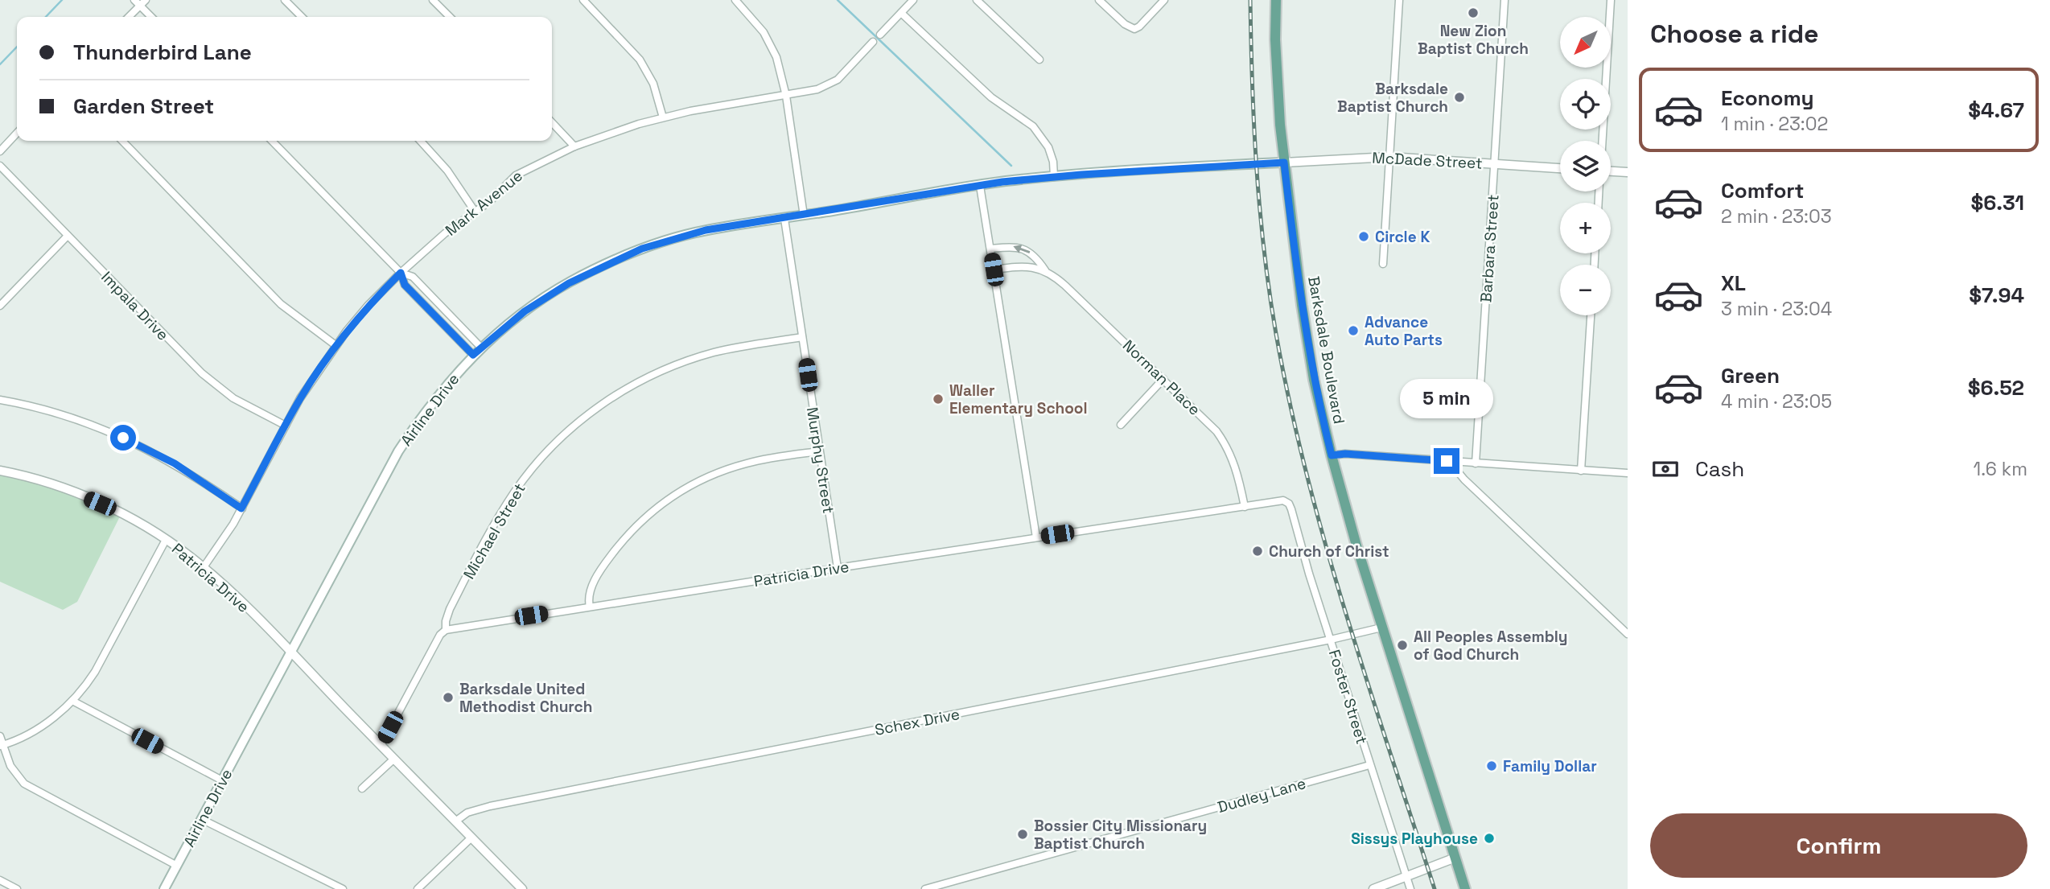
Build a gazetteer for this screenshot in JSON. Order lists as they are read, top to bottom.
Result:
{
  "streets": {
    "main road": ["Barksdale Boulevard", "Airline Drive"],
    "street": [
      "McDade Street",
      "Mark Avenue",
      "Barbara Street",
      "Impala Drive",
      "Norman Place",
      "Murphy Street",
      "Michael Street",
      "Patricia Drive",
      "Foster Street",
      "Schex Drive",
      "Dudley Lane"
    ]
  },
  "crossings": [
    ["McDade Street", "Barbara Street"],
    ["McDade Street", "Barksdale Boulevard"],
    ["McDade Street", "Airline Drive"],
    ["Mark Avenue", "Impala Drive"],
    ["Mark Avenue", "Patricia Drive"],
    ["Barksdale Boulevard", "Airline Drive"],
    ["Barksdale Boulevard", "Schex Drive"],
    ["Norman Place", "Patricia Drive"],
    ["Airline Drive", "Murphy Street"],
    ["Airline Drive", "Patricia Drive"],
    ["Murphy Street", "Michael Street"],
    ["Murphy Street", "Patricia Drive"],
    ["Michael Street", "Patricia Drive"],
    ["Patricia Drive", "Foster Street"],
    ["Patricia Drive", "Schex Drive"],
    ["Foster Street", "Schex Drive"],
    ["Foster Street", "Dudley Lane"]
  ],
  "places": [
    "New Zion Baptist Church",
    "Barksdale Baptist Church",
    "Circle K",
    "Advance Auto Parts",
    "Waller Elementary School",
    "Church of Christ",
    "All Peoples Assembly of God Church",
    "Barksdale United Methodist Church",
    "Family Dollar",
    "Bossier City Missionary Baptist Church",
    "Sissys Playhouse"
  ],
  "north": "bottom left",
  "page": {
    "heading": "Choose a ride",
    "map_buttons": ["+", "−"],
    "banner": ["Thunderbird Lane", "Garden Street"],
    "list": [
      {
        "name": "Economy",
        "note": "1 min · 23:02",
        "value": "$4.67"
      },
      {
        "name": "Comfort",
        "note": "2 min · 23:03",
        "value": "$6.31"
      },
      {
        "name": "XL",
        "note": "3 min · 23:04",
        "value": "$7.94"
      },
      {
        "name": "Green",
        "note": "4 min · 23:05",
        "value": "$6.52"
      }
    ],
    "bubble": "5 min",
    "pay": ["Cash", "1.6 km"],
    "buttons": "Confirm"
  }
}
